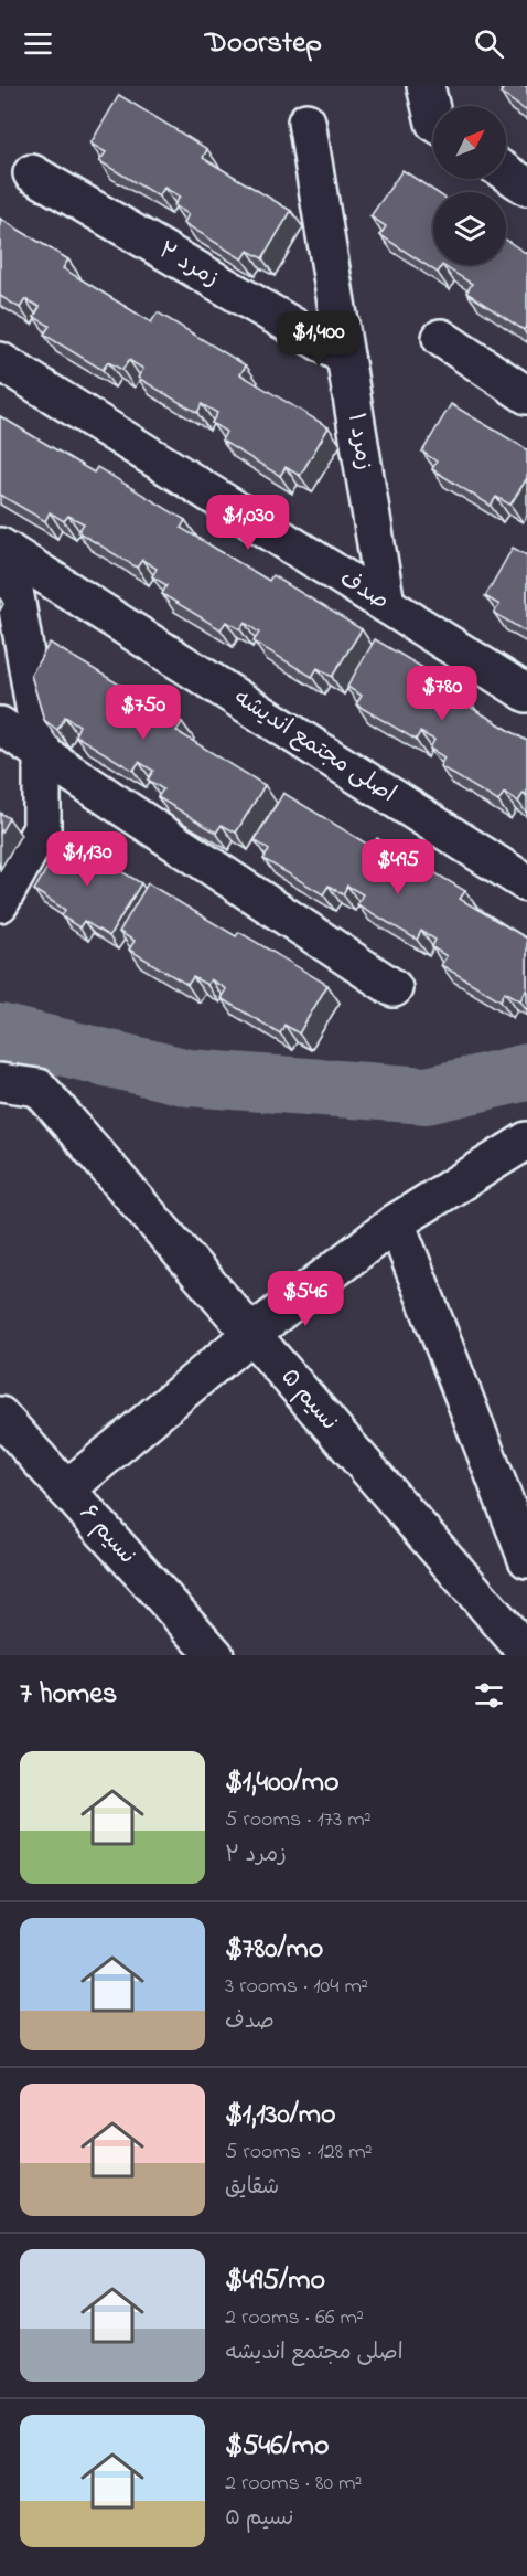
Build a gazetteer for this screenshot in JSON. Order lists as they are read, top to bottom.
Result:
{
  "streets": {
    "street": [
      "زمرد ۲",
      "زمرد ۱",
      "صدف",
      "اصلی مجتمع اندیشه",
      "نسیم ۵",
      "نسیم ۶"
    ]
  },
  "crossings": [
    ["زمرد ۲", "زمرد ۱"],
    ["زمرد ۱", "صدف"]
  ],
  "north": "top right",
  "page": {
    "header": "Doorstep",
    "price": [
      "$1,400",
      "$1,030",
      "$780",
      "$750",
      "$1,130",
      "$495",
      "$546"
    ],
    "heading": "7 homes",
    "list": [
      {
        "name": "$1,400/mo",
        "note": "5 rooms · 173 m² · زمرد ۲"
      },
      {
        "name": "$780/mo",
        "note": "3 rooms · 104 m² · صدف"
      },
      {
        "name": "$1,130/mo",
        "note": "5 rooms · 128 m² · شقایق"
      },
      {
        "name": "$495/mo",
        "note": "2 rooms · 66 m² · اصلی مجتمع اندیشه"
      },
      {
        "name": "$546/mo",
        "note": "2 rooms · 80 m² · نسیم ۵"
      }
    ]
  }
}
